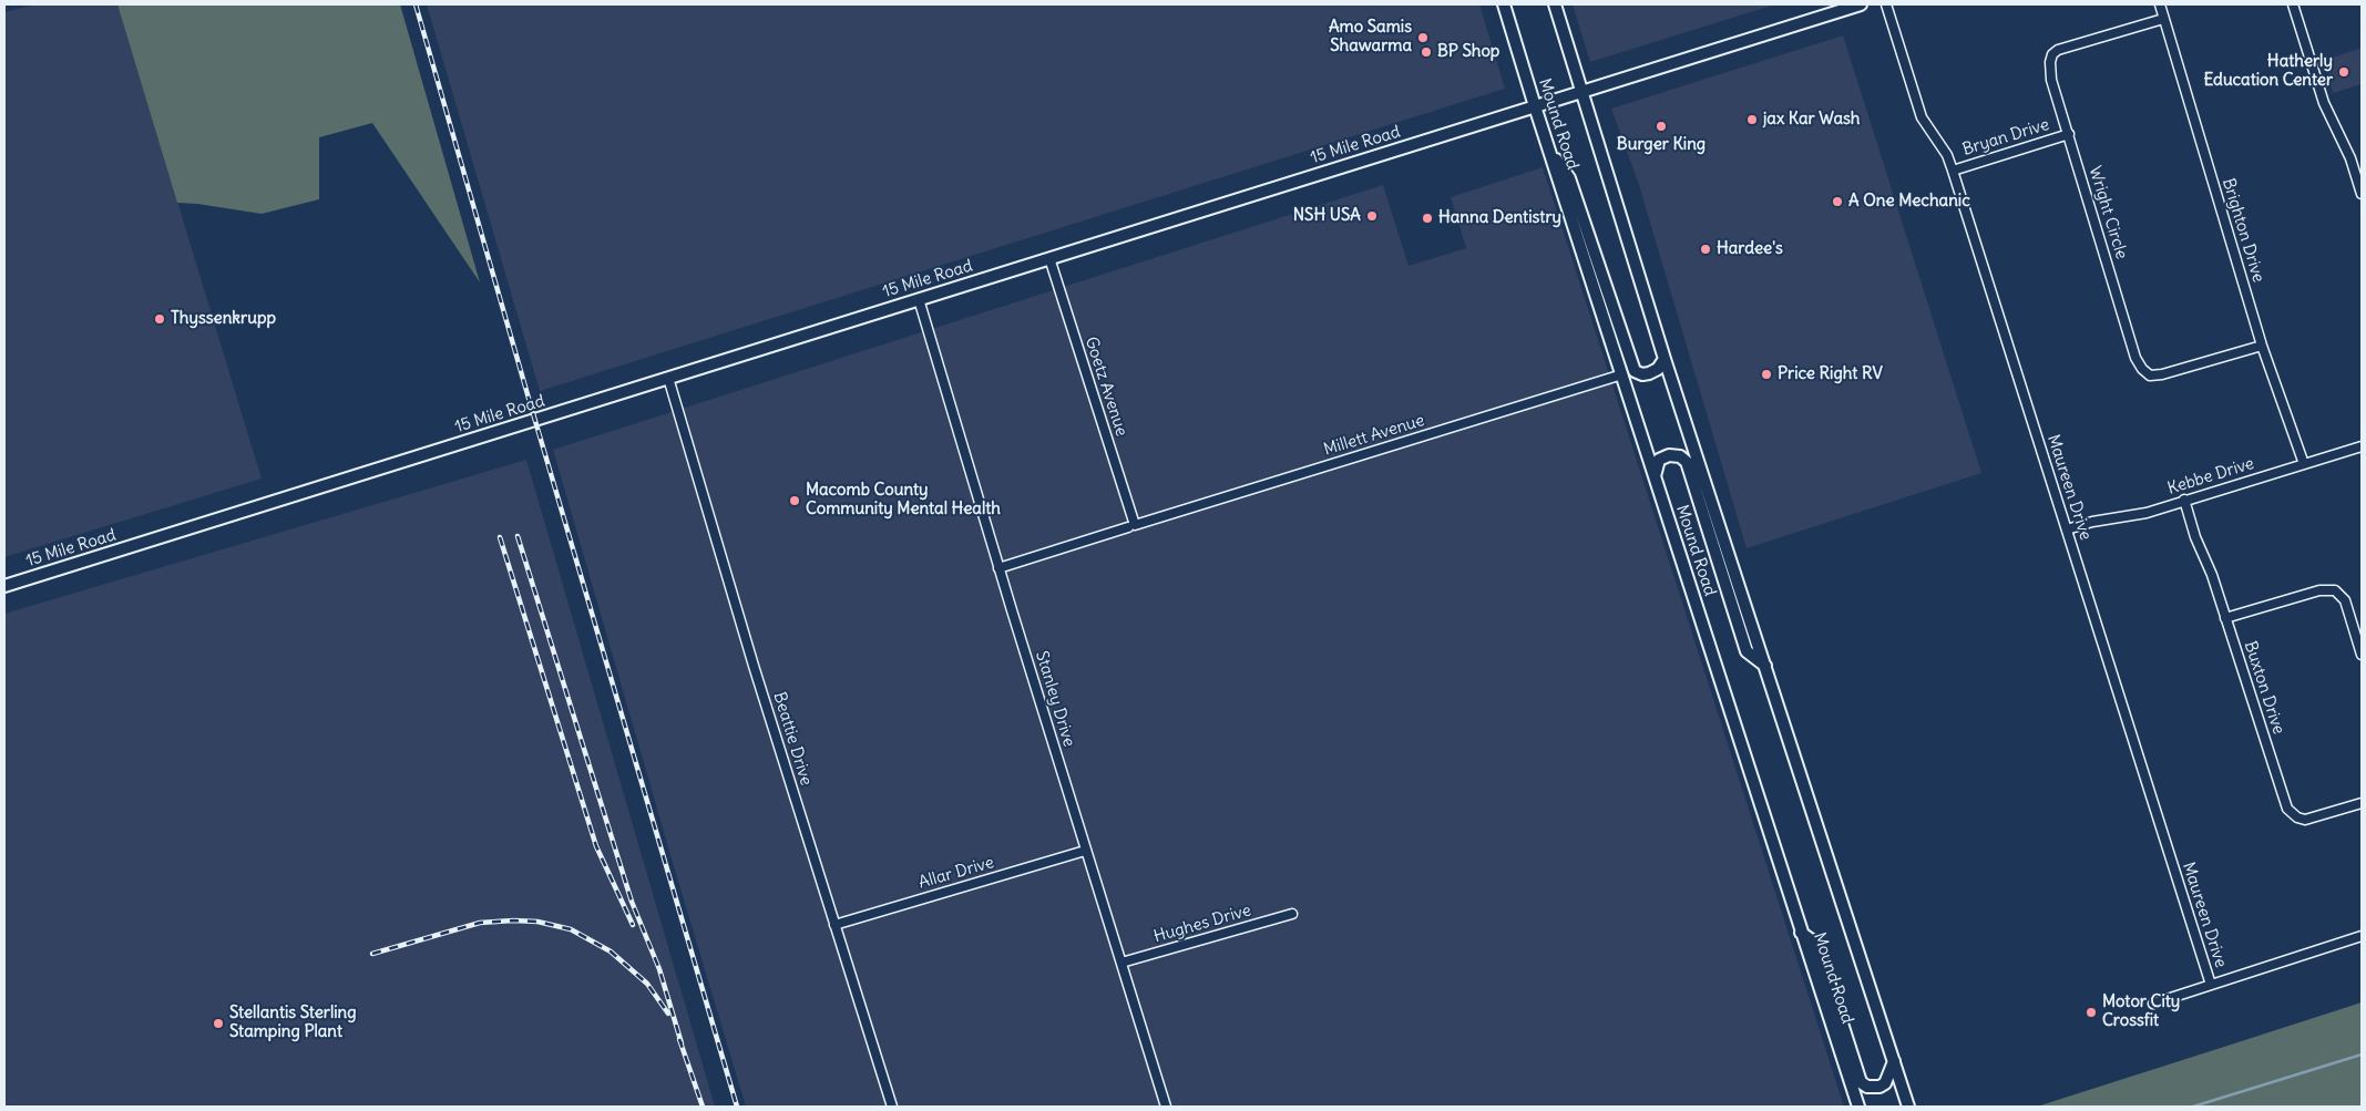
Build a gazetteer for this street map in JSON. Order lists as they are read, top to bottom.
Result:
{
  "streets": {
    "main road": ["Mound Road", "15 Mile Road"],
    "street": [
      "Bryan Drive",
      "Wright Circle",
      "Brighton Drive",
      "Goetz Avenue",
      "Millett Avenue",
      "Kebbe Drive",
      "Maureen Drive",
      "Buxton Drive",
      "Stanley Drive",
      "Beattie Drive",
      "Allar Drive",
      "Hughes Drive"
    ]
  },
  "crossings": [
    ["Mound Road", "15 Mile Road"],
    ["Mound Road", "Millett Avenue"],
    ["Bryan Drive", "Wright Circle"],
    ["Bryan Drive", "Maureen Drive"],
    ["15 Mile Road", "Goetz Avenue"],
    ["15 Mile Road", "Stanley Drive"],
    ["15 Mile Road", "Beattie Drive"],
    ["Wright Circle", "Brighton Drive"],
    ["Brighton Drive", "Kebbe Drive"],
    ["Goetz Avenue", "Millett Avenue"],
    ["Millett Avenue", "Stanley Drive"],
    ["Kebbe Drive", "Maureen Drive"],
    ["Kebbe Drive", "Buxton Drive"],
    ["Stanley Drive", "Allar Drive"],
    ["Stanley Drive", "Hughes Drive"],
    ["Beattie Drive", "Allar Drive"]
  ],
  "places": [
    "Amo Samis Shawarma",
    "BP Shop",
    "Hatherly Education Center",
    "jax Kar Wash",
    "Burger King",
    "A One Mechanic",
    "NSH USA",
    "Hanna Dentistry",
    "Hardee's",
    "Thyssenkrupp",
    "Price Right RV",
    "Macomb County Community Mental Health",
    "Motor City Crossfit",
    "Stellantis Sterling Stamping Plant"
  ]
}
